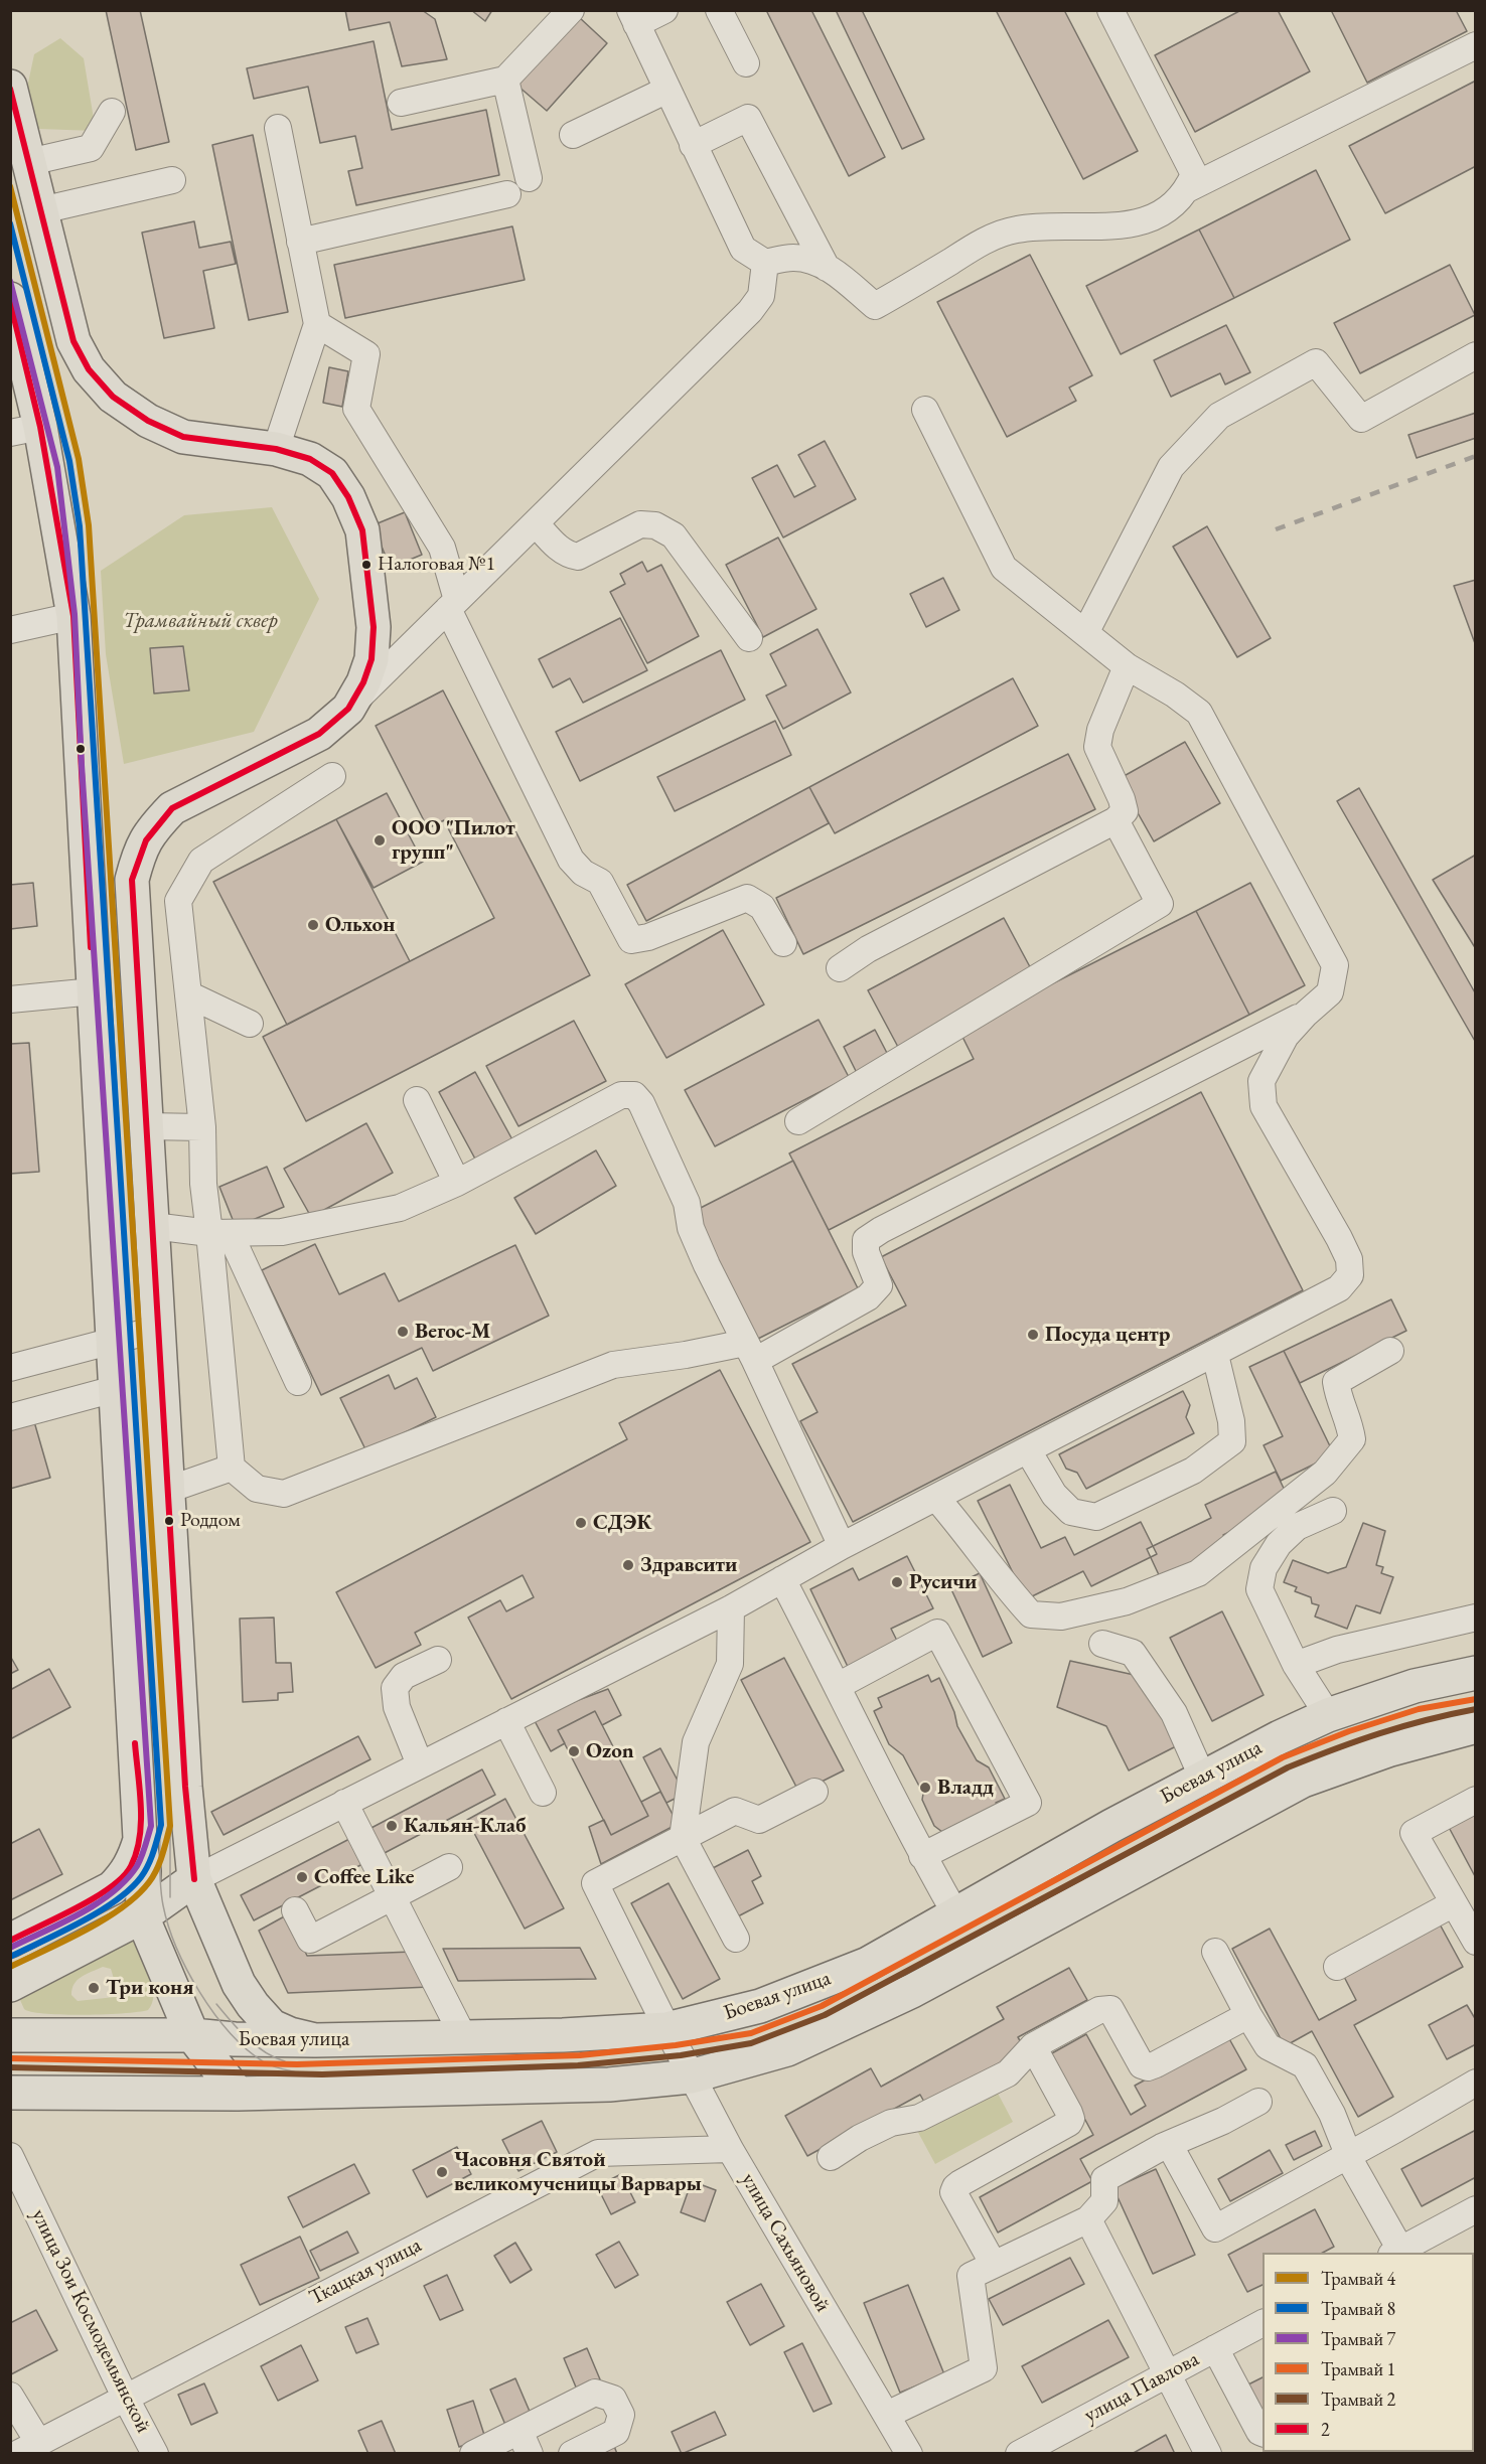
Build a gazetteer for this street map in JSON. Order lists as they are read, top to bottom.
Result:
{
  "streets": {
    "main road": ["Боевая улица"],
    "street": [
      "улица Сахьяновой",
      "Ткацкая улица",
      "улица Зои Космодемьянской",
      "улица Павлова"
    ]
  },
  "crossings": [
    ["Боевая улица", "улица Сахьяновой"],
    ["улица Сахьяновой", "Ткацкая улица"],
    ["Ткацкая улица", "улица Зои Космодемьянской"]
  ],
  "parks": ["Трамвайный сквер"],
  "places": [
    "Налоговая №1",
    "ООО \"Пилот групп\"",
    "Ольхон",
    "Вегос-М",
    "Посуда центр",
    "Роддом",
    "СДЭК",
    "Здравсити",
    "Русичи",
    "Ozon",
    "Владд",
    "Кальян-Клаб",
    "Coffee Like",
    "Три коня",
    "Часовня Святой великомученицы Варвары"
  ],
  "lines": [
    "transit line 2",
    "tram line 4",
    "tram line 8",
    "tram line 7",
    "tram line 1",
    "tram line 2"
  ],
  "legend": [
    "Трамвай 4",
    "Трамвай 8",
    "Трамвай 7",
    "Трамвай 1",
    "Трамвай 2",
    "2"
  ]
}
